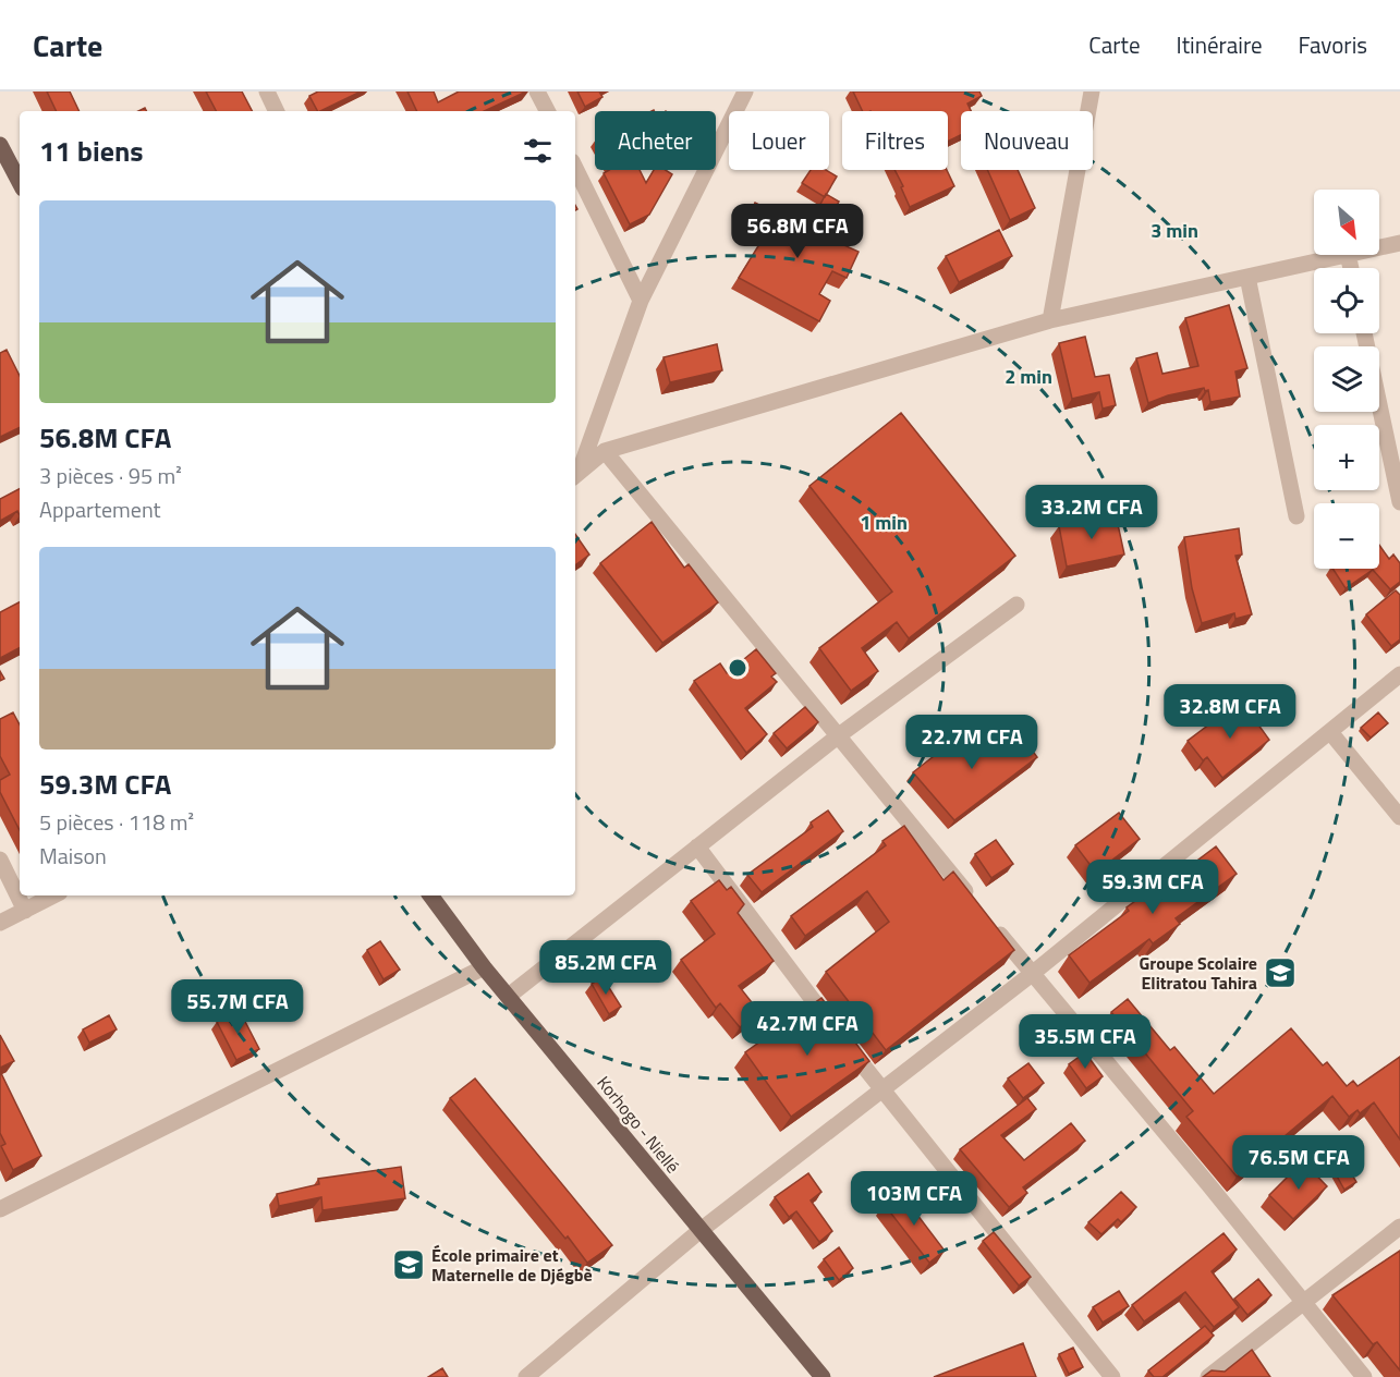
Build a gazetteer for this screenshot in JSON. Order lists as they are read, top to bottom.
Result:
{
  "streets": {
    "main road": ["Korhogo - Niellé"]
  },
  "places": {
    "school or university": ["Groupe Scolaire Elitratou Tahira", "École primaire et Maternelle de Djégbè"]
  },
  "north": "bottom right",
  "page": {
    "header": "Carte",
    "nav": ["Carte", "Itinéraire", "Favoris"],
    "chip": [
      "Acheter",
      "Louer",
      "Filtres",
      "Nouveau"
    ],
    "heading": "11 biens",
    "map_buttons": ["+", "−"],
    "list": [
      {
        "name": "56.8M CFA",
        "note": "3 pièces · 95 m² · Appartement"
      },
      {
        "name": "59.3M CFA",
        "note": "5 pièces · 118 m² · Maison"
      }
    ],
    "price": [
      "56.8M CFA",
      "33.2M CFA",
      "32.8M CFA",
      "22.7M CFA",
      "59.3M CFA",
      "85.2M CFA",
      "55.7M CFA",
      "42.7M CFA",
      "35.5M CFA",
      "76.5M CFA",
      "103M CFA"
    ]
  },
  "rings": ["3 min", "2 min", "1 min"]
}
